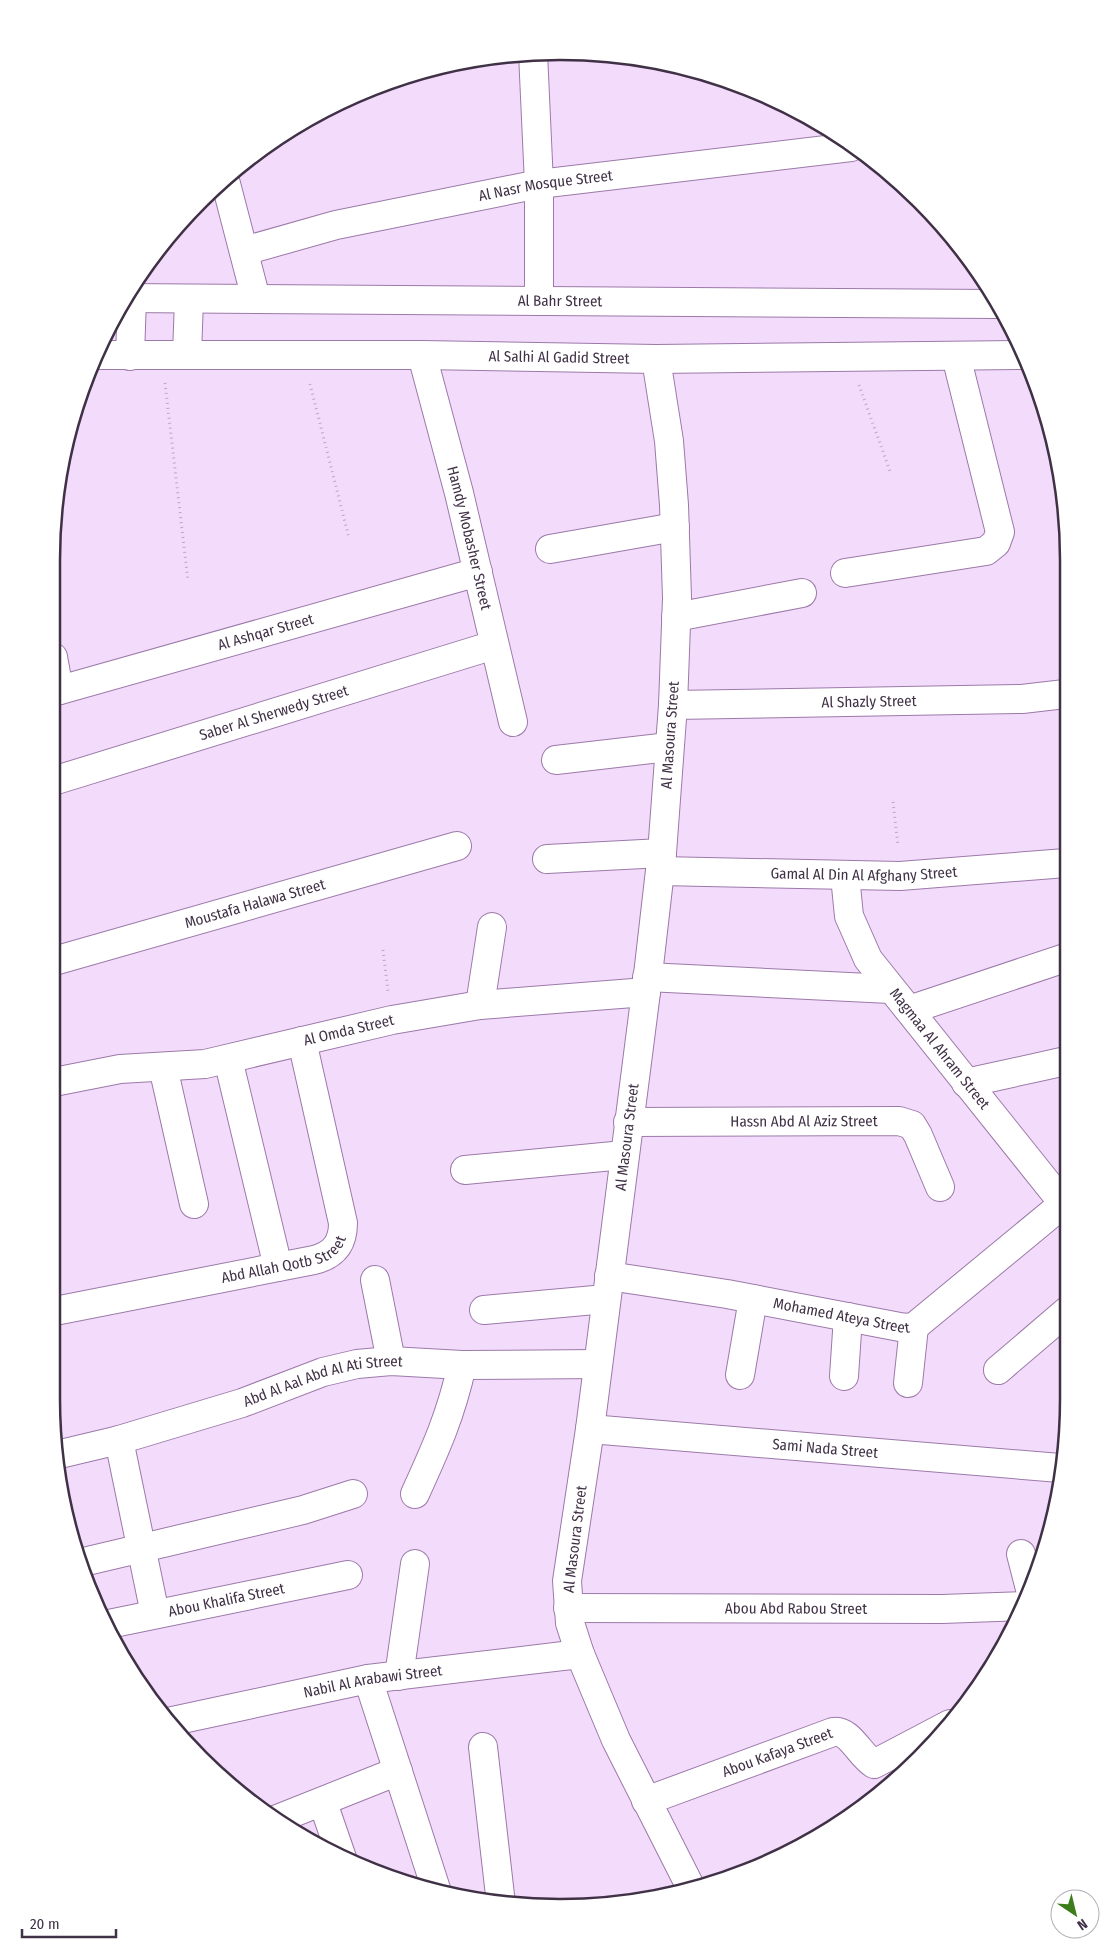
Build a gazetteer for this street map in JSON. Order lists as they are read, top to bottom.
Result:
{
  "streets": {
    "street": [
      "Al Nasr Mosque Street",
      "Al Bahr Street",
      "Al Salhi Al Gadid Street",
      "Hamdy Mobasher Street",
      "Al Ashqar Street",
      "Al Shazly Street",
      "Saber Al Sherwedy Street",
      "Al Masoura Street",
      "Gamal Al Din Al Afghany Street",
      "Moustafa Halawa Street",
      "Al Omda Street",
      "Magmaa Al Ahram Street",
      "Hassn Abd Al Aziz Street",
      "Abd Allah Qotb Street",
      "Mohamed Ateya Street",
      "Abd Al Aal Abd Al Ati Street",
      "Sami Nada Street",
      "Abou Khalifa Street",
      "Abou Abd Rabou Street",
      "Nabil Al Arabawi Street",
      "Abou Kafaya Street"
    ]
  },
  "crossings": [
    ["Al Salhi Al Gadid Street", "Hamdy Mobasher Street"],
    ["Al Salhi Al Gadid Street", "Al Masoura Street"],
    ["Hamdy Mobasher Street", "Al Ashqar Street"],
    ["Hamdy Mobasher Street", "Saber Al Sherwedy Street"],
    ["Al Shazly Street", "Al Masoura Street"],
    ["Al Masoura Street", "Gamal Al Din Al Afghany Street"],
    ["Al Masoura Street", "Al Omda Street"],
    ["Al Masoura Street", "Hassn Abd Al Aziz Street"],
    ["Al Masoura Street", "Mohamed Ateya Street"],
    ["Al Masoura Street", "Abd Al Aal Abd Al Ati Street"],
    ["Al Masoura Street", "Sami Nada Street"],
    ["Al Masoura Street", "Abou Abd Rabou Street"],
    ["Al Masoura Street", "Nabil Al Arabawi Street"],
    ["Al Masoura Street", "Abou Kafaya Street"],
    ["Gamal Al Din Al Afghany Street", "Magmaa Al Ahram Street"],
    ["Al Omda Street", "Magmaa Al Ahram Street"],
    ["Al Omda Street", "Abd Allah Qotb Street"]
  ],
  "scale_bar": "20 m",
  "north": "bottom right"
}
